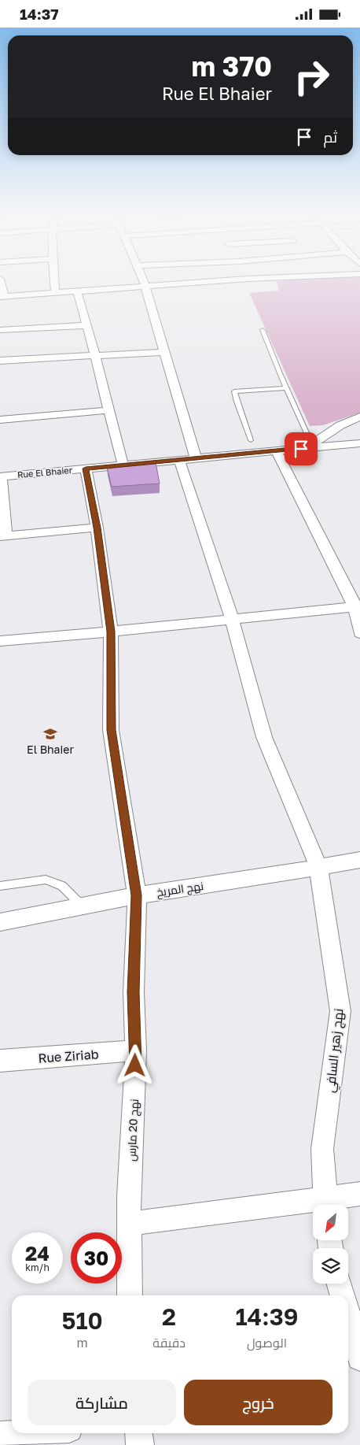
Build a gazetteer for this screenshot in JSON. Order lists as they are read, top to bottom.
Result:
{
  "streets": {
    "street": [
      "Rue El Bhaier",
      "نهج المريخ",
      "نهج زهير السافي",
      "Rue Ziriab",
      "نهج 20 مارس"
    ]
  },
  "crossings": [
    ["Rue El Bhaier", "نهج زهير السافي"],
    ["Rue El Bhaier", "نهج 20 مارس"],
    ["نهج المريخ", "نهج زهير السافي"],
    ["نهج المريخ", "نهج 20 مارس"],
    ["Rue Ziriab", "نهج 20 مارس"]
  ],
  "places": {
    "school or university": ["El Bhaier"]
  },
  "north": "bottom left",
  "page": {
    "status": "14:37",
    "turn": ["370 m", "Rue El Bhaier"],
    "then": "ثم",
    "speed": "24 km/h",
    "limit": "30",
    "eta": [
      "14:39",
      "الوصول",
      "2",
      "دقيقة",
      "510",
      "m"
    ],
    "buttons": ["خروج", "مشاركة"]
  }
}
